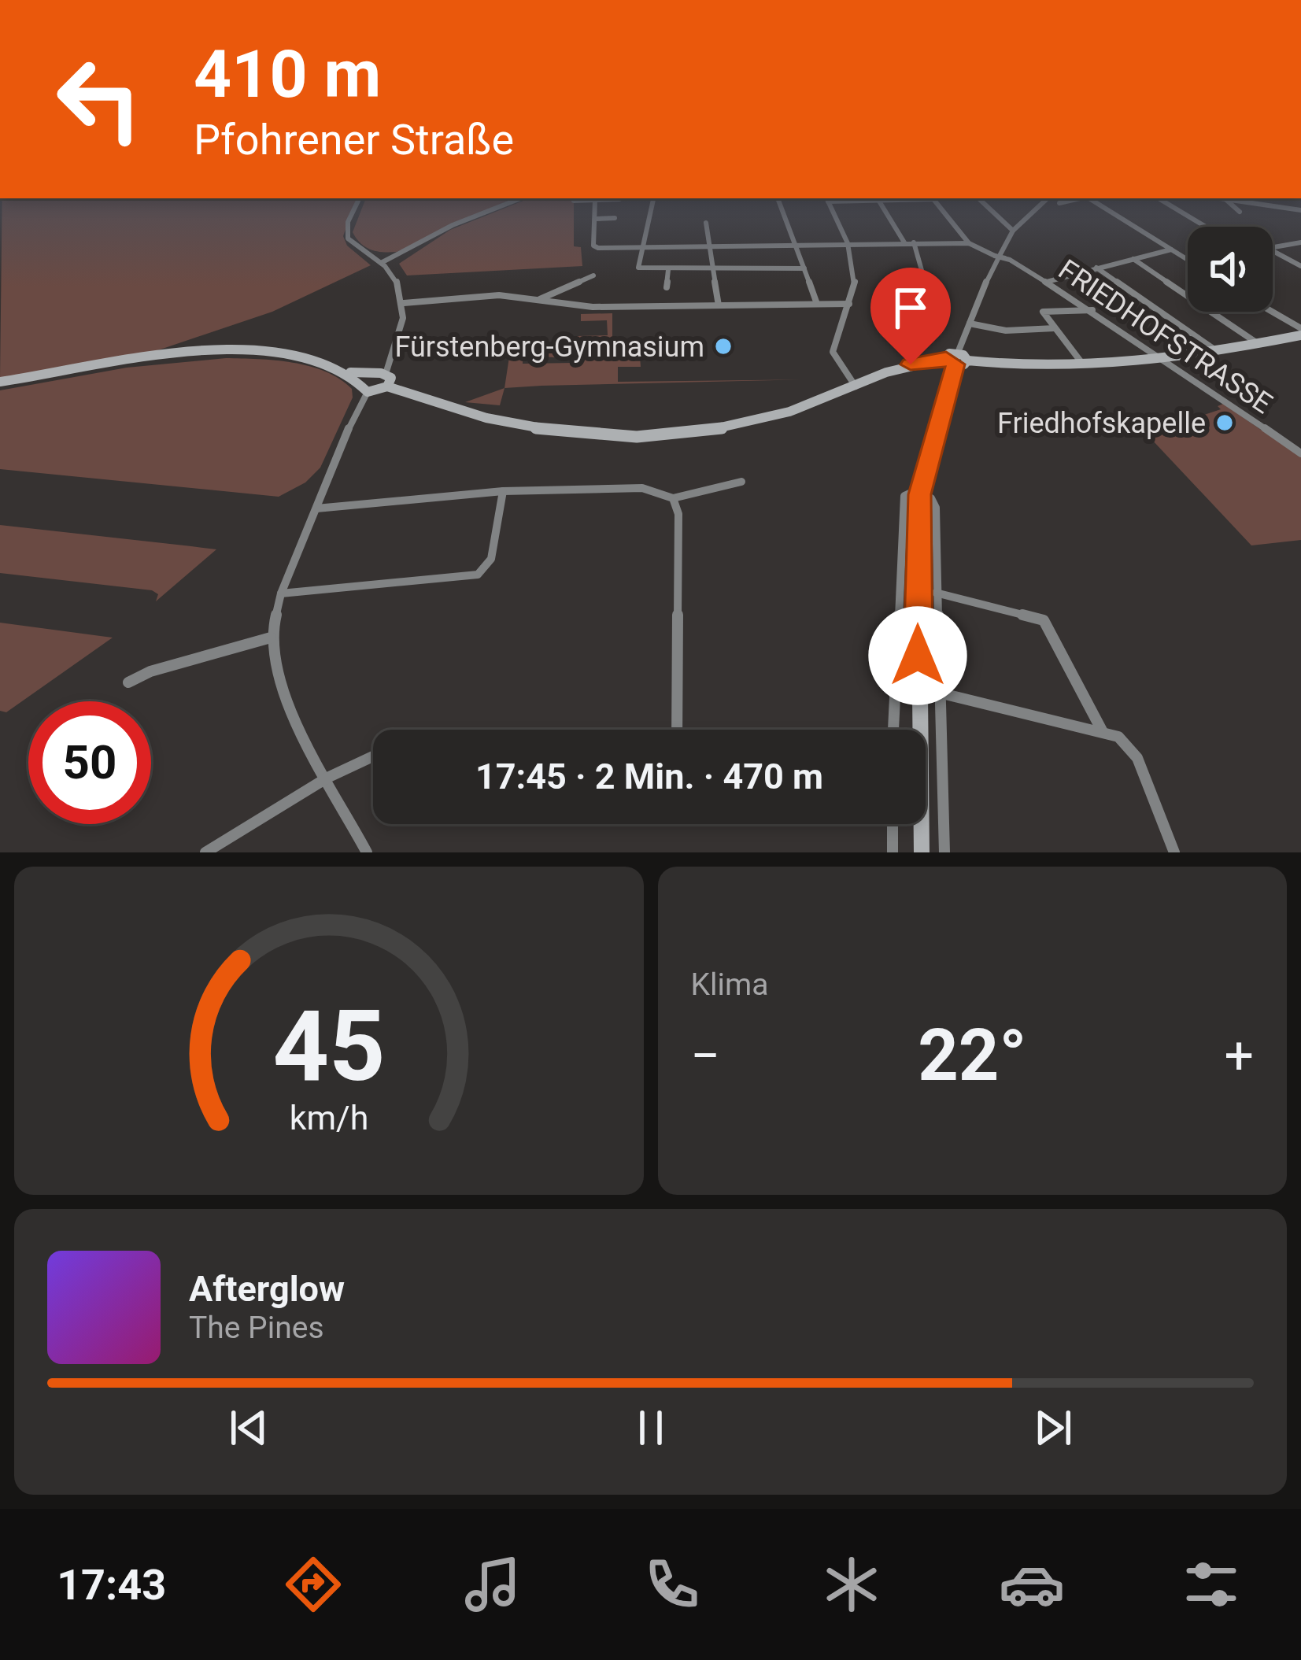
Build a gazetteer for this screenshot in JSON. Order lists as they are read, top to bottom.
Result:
{
  "streets": {
    "street": ["FRIEDHOFSTRASSE"]
  },
  "places": ["Fürstenberg-Gymnasium", "Friedhofskapelle"],
  "page": {
    "turn": ["410 m", "Pfohrener Straße"],
    "limit": "50",
    "trip": "17:45 · 2 Min. · 470 m",
    "tile": "Klima",
    "heat": ["−", "22°", "+"],
    "song": ["Afterglow", "The Pines"],
    "tabs": "17:43",
    "gauge": ["45", "km/h"]
  }
}
